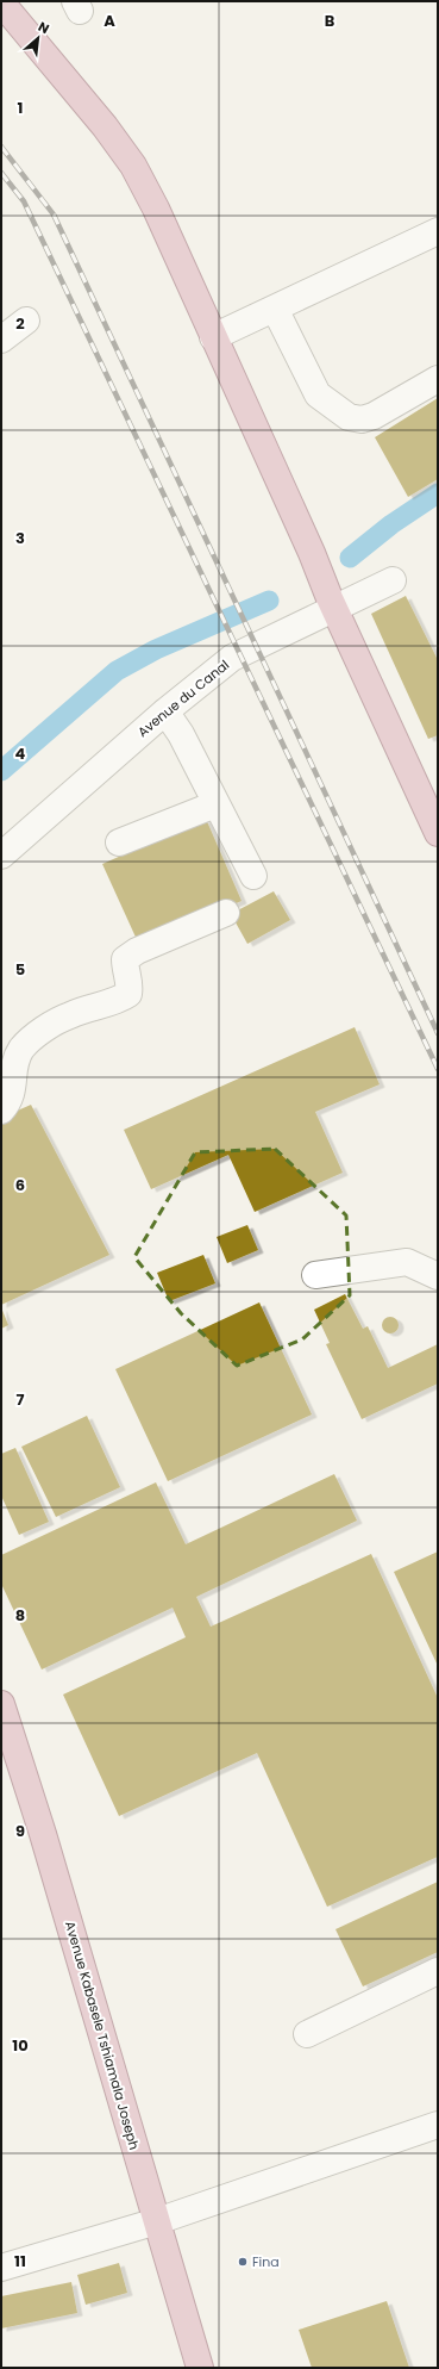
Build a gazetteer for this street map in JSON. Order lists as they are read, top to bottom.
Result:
{
  "streets": {
    "main road": ["Avenue Kabasele Tshiamala Joseph"],
    "street": ["Avenue du Canal"]
  },
  "places": ["Fina"],
  "north": "top right",
  "grid": {
    "columns": ["A", "B"],
    "rows": [
      "1",
      "2",
      "3",
      "4",
      "5",
      "6",
      "7",
      "8",
      "9",
      "10",
      "11"
    ]
  }
}
